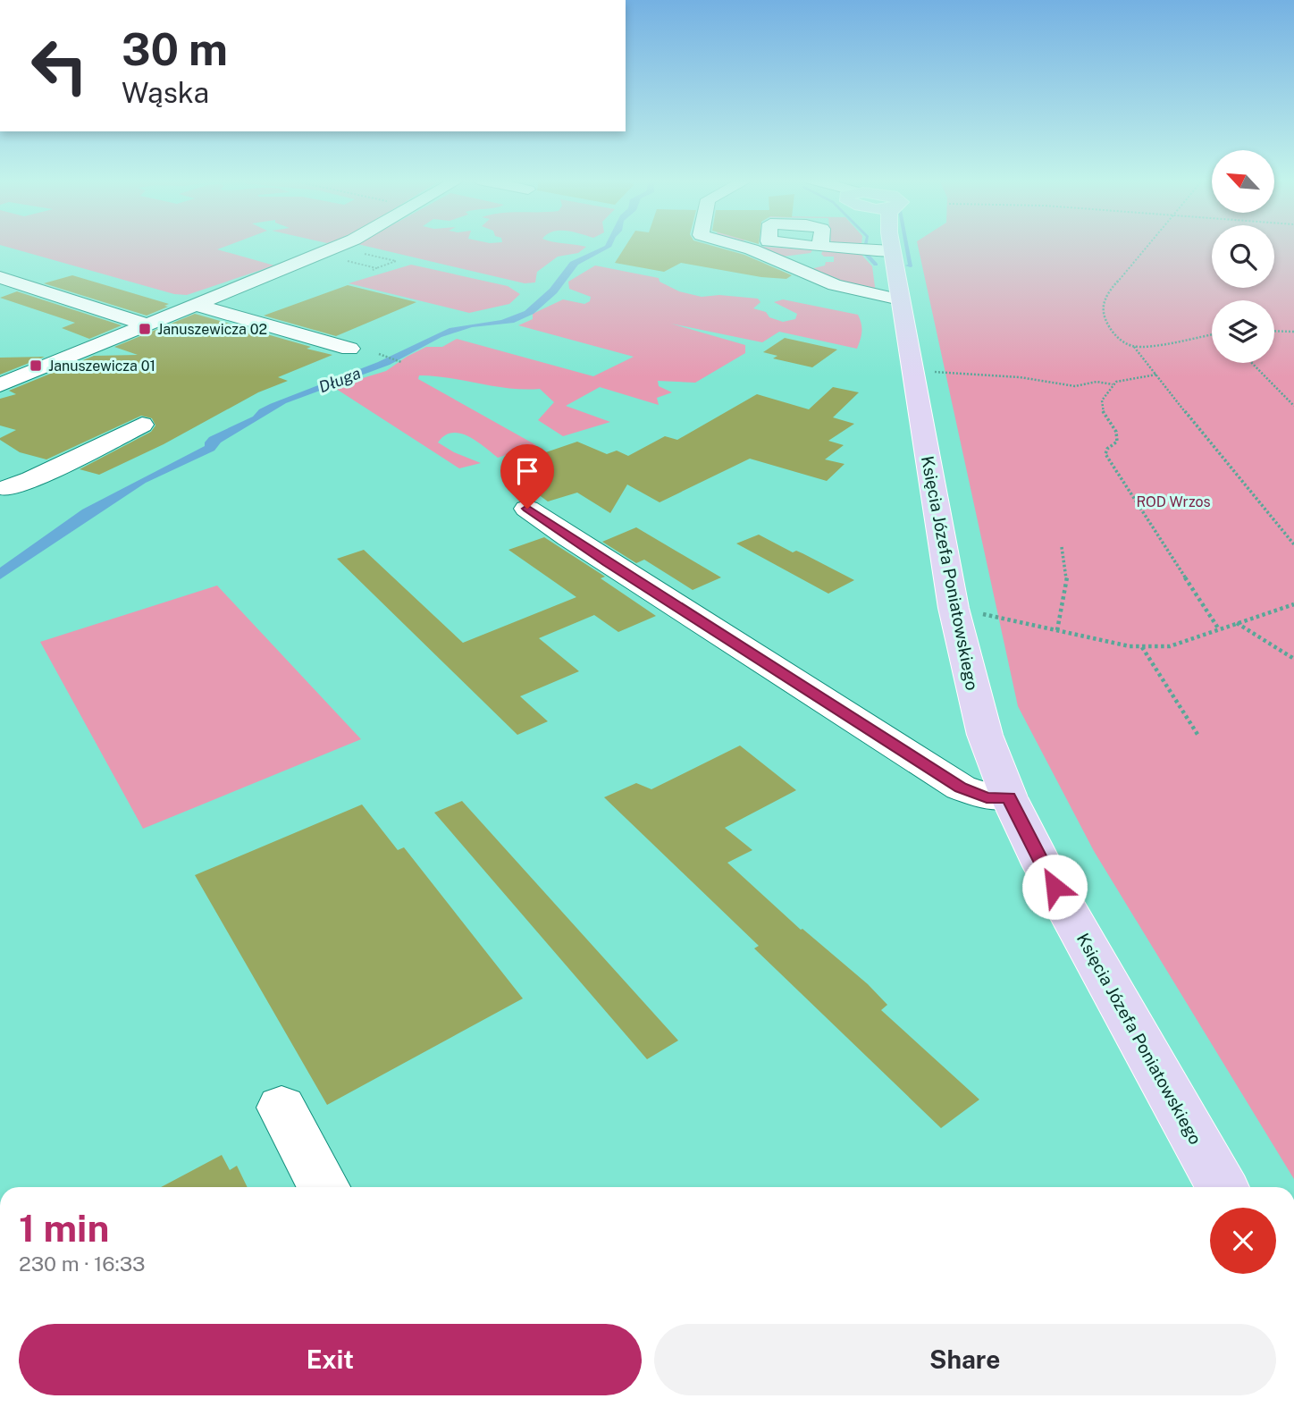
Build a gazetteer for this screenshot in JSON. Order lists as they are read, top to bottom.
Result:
{
  "streets": {
    "main road": ["Księcia Józefa Poniatowskiego"]
  },
  "water": ["Długa"],
  "parks": ["ROD Wrzos"],
  "places": {
    "transit": ["Januszewicza 02", "Januszewicza 01"]
  },
  "north": "top left",
  "page": {
    "turn": ["30 m", "Wąska"],
    "heading": ["1 min", "230 m · 16:33"],
    "buttons": ["Exit", "Share"]
  }
}
